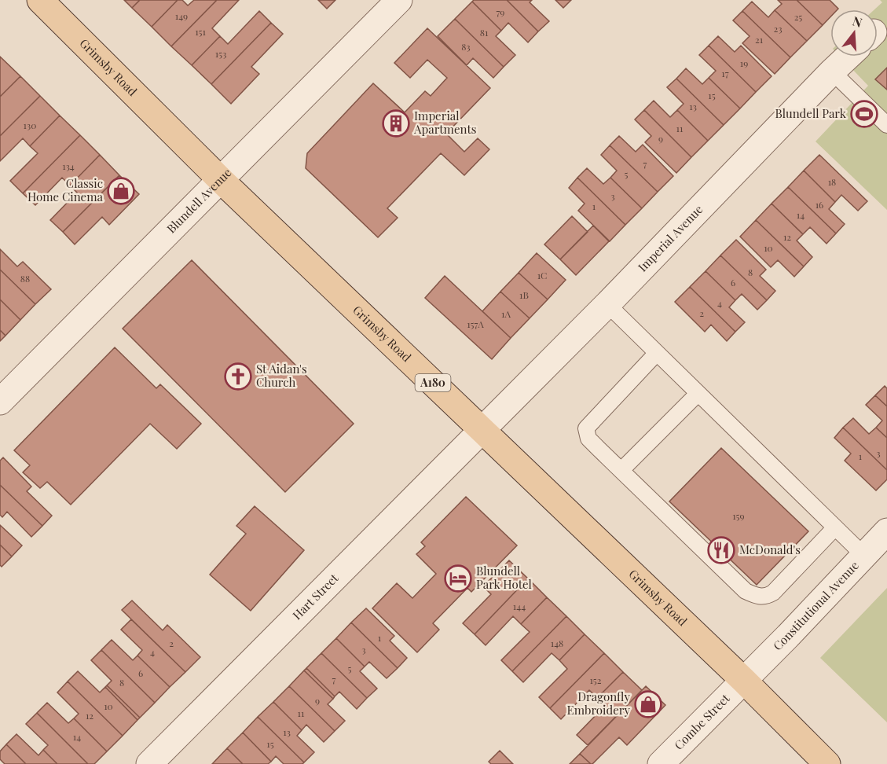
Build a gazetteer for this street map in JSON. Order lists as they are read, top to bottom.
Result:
{
  "streets": {
    "main road": ["Grimsby Road", "A180"],
    "street": [
      "Blundell Avenue",
      "Imperial Avenue",
      "Hart Street",
      "Constitutional Avenue",
      "Combe Street"
    ]
  },
  "crossings": [
    ["Grimsby Road", "Blundell Avenue"],
    ["Grimsby Road", "Imperial Avenue"],
    ["Grimsby Road", "Hart Street"],
    ["Grimsby Road", "Constitutional Avenue"],
    ["Grimsby Road", "Combe Street"],
    ["Imperial Avenue", "Hart Street"],
    ["Constitutional Avenue", "Combe Street"]
  ],
  "places": {
    "sports": ["Blundell Park"],
    "building": ["Imperial Apartments"],
    "shop": ["Classic Home Cinema", "Dragonfly Embroidery"],
    "church": ["St Aidan's Church"],
    "restaurant": ["McDonald's"],
    "hotel": ["Blundell Park Hotel"]
  },
  "house_numbers": [
    "79",
    "149",
    "25",
    "23",
    "151",
    "81",
    "21",
    "83",
    "153",
    "19",
    "17",
    "15",
    "13",
    "130",
    "11",
    "9",
    "7",
    "134",
    "5",
    "18",
    "3",
    "16",
    "1",
    "14",
    "12",
    "10",
    "8",
    "1C",
    "88",
    "6",
    "1B",
    "4",
    "2",
    "1A",
    "157A",
    "3",
    "1",
    "159",
    "144",
    "1",
    "2",
    "148",
    "3",
    "4",
    "5",
    "6",
    "7",
    "152",
    "8",
    "9",
    "10",
    "11",
    "12",
    "13",
    "14",
    "15"
  ],
  "north": "top"
}
